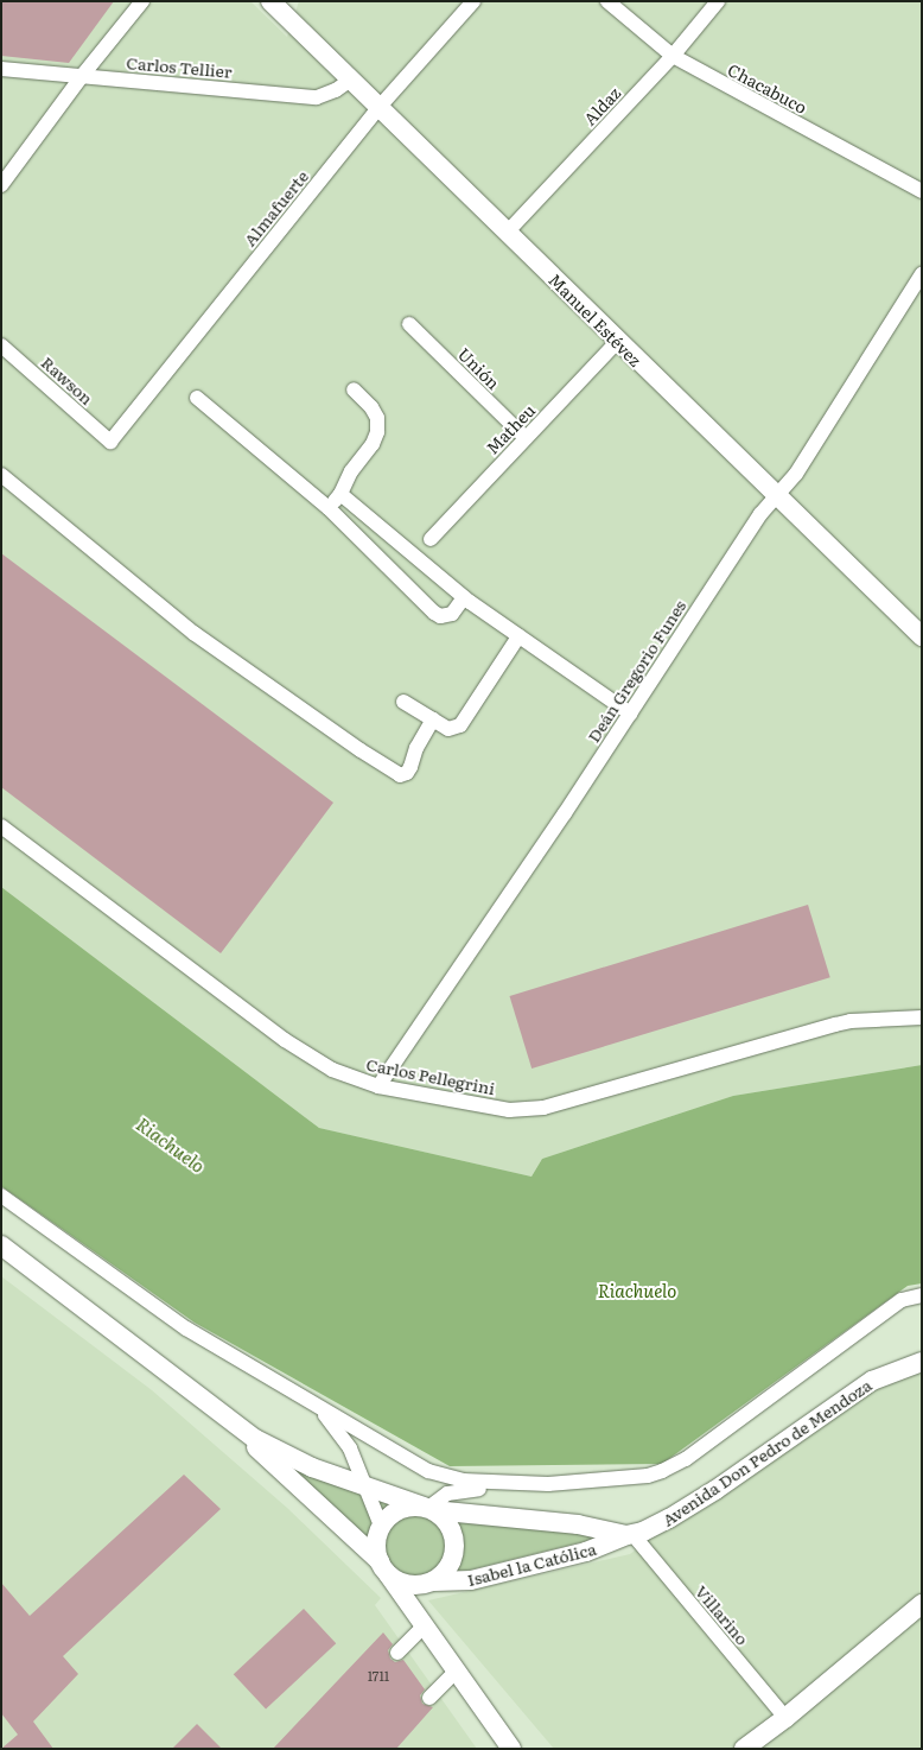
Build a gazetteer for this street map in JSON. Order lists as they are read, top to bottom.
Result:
{
  "streets": {
    "main road": ["Manuel Estévez", "Avenida Don Pedro de Mendoza", "Isabel la Católica"],
    "street": [
      "Carlos Tellier",
      "Chacabuco",
      "Aldaz",
      "Almafuerte",
      "Unión",
      "Rawson",
      "Matheu",
      "Deán Gregorio Funes",
      "Carlos Pellegrini",
      "Villarino"
    ]
  },
  "crossings": [
    ["Carlos Tellier", "Manuel Estévez"],
    ["Chacabuco", "Aldaz"],
    ["Aldaz", "Manuel Estévez"],
    ["Almafuerte", "Manuel Estévez"],
    ["Almafuerte", "Rawson"],
    ["Manuel Estévez", "Matheu"],
    ["Manuel Estévez", "Deán Gregorio Funes"],
    ["Unión", "Matheu"],
    ["Deán Gregorio Funes", "Carlos Pellegrini"],
    ["Avenida Don Pedro de Mendoza", "Isabel la Católica"],
    ["Avenida Don Pedro de Mendoza", "Villarino"],
    ["Isabel la Católica", "Villarino"]
  ],
  "water": ["Riachuelo"],
  "house_numbers": ["1711"]
}
